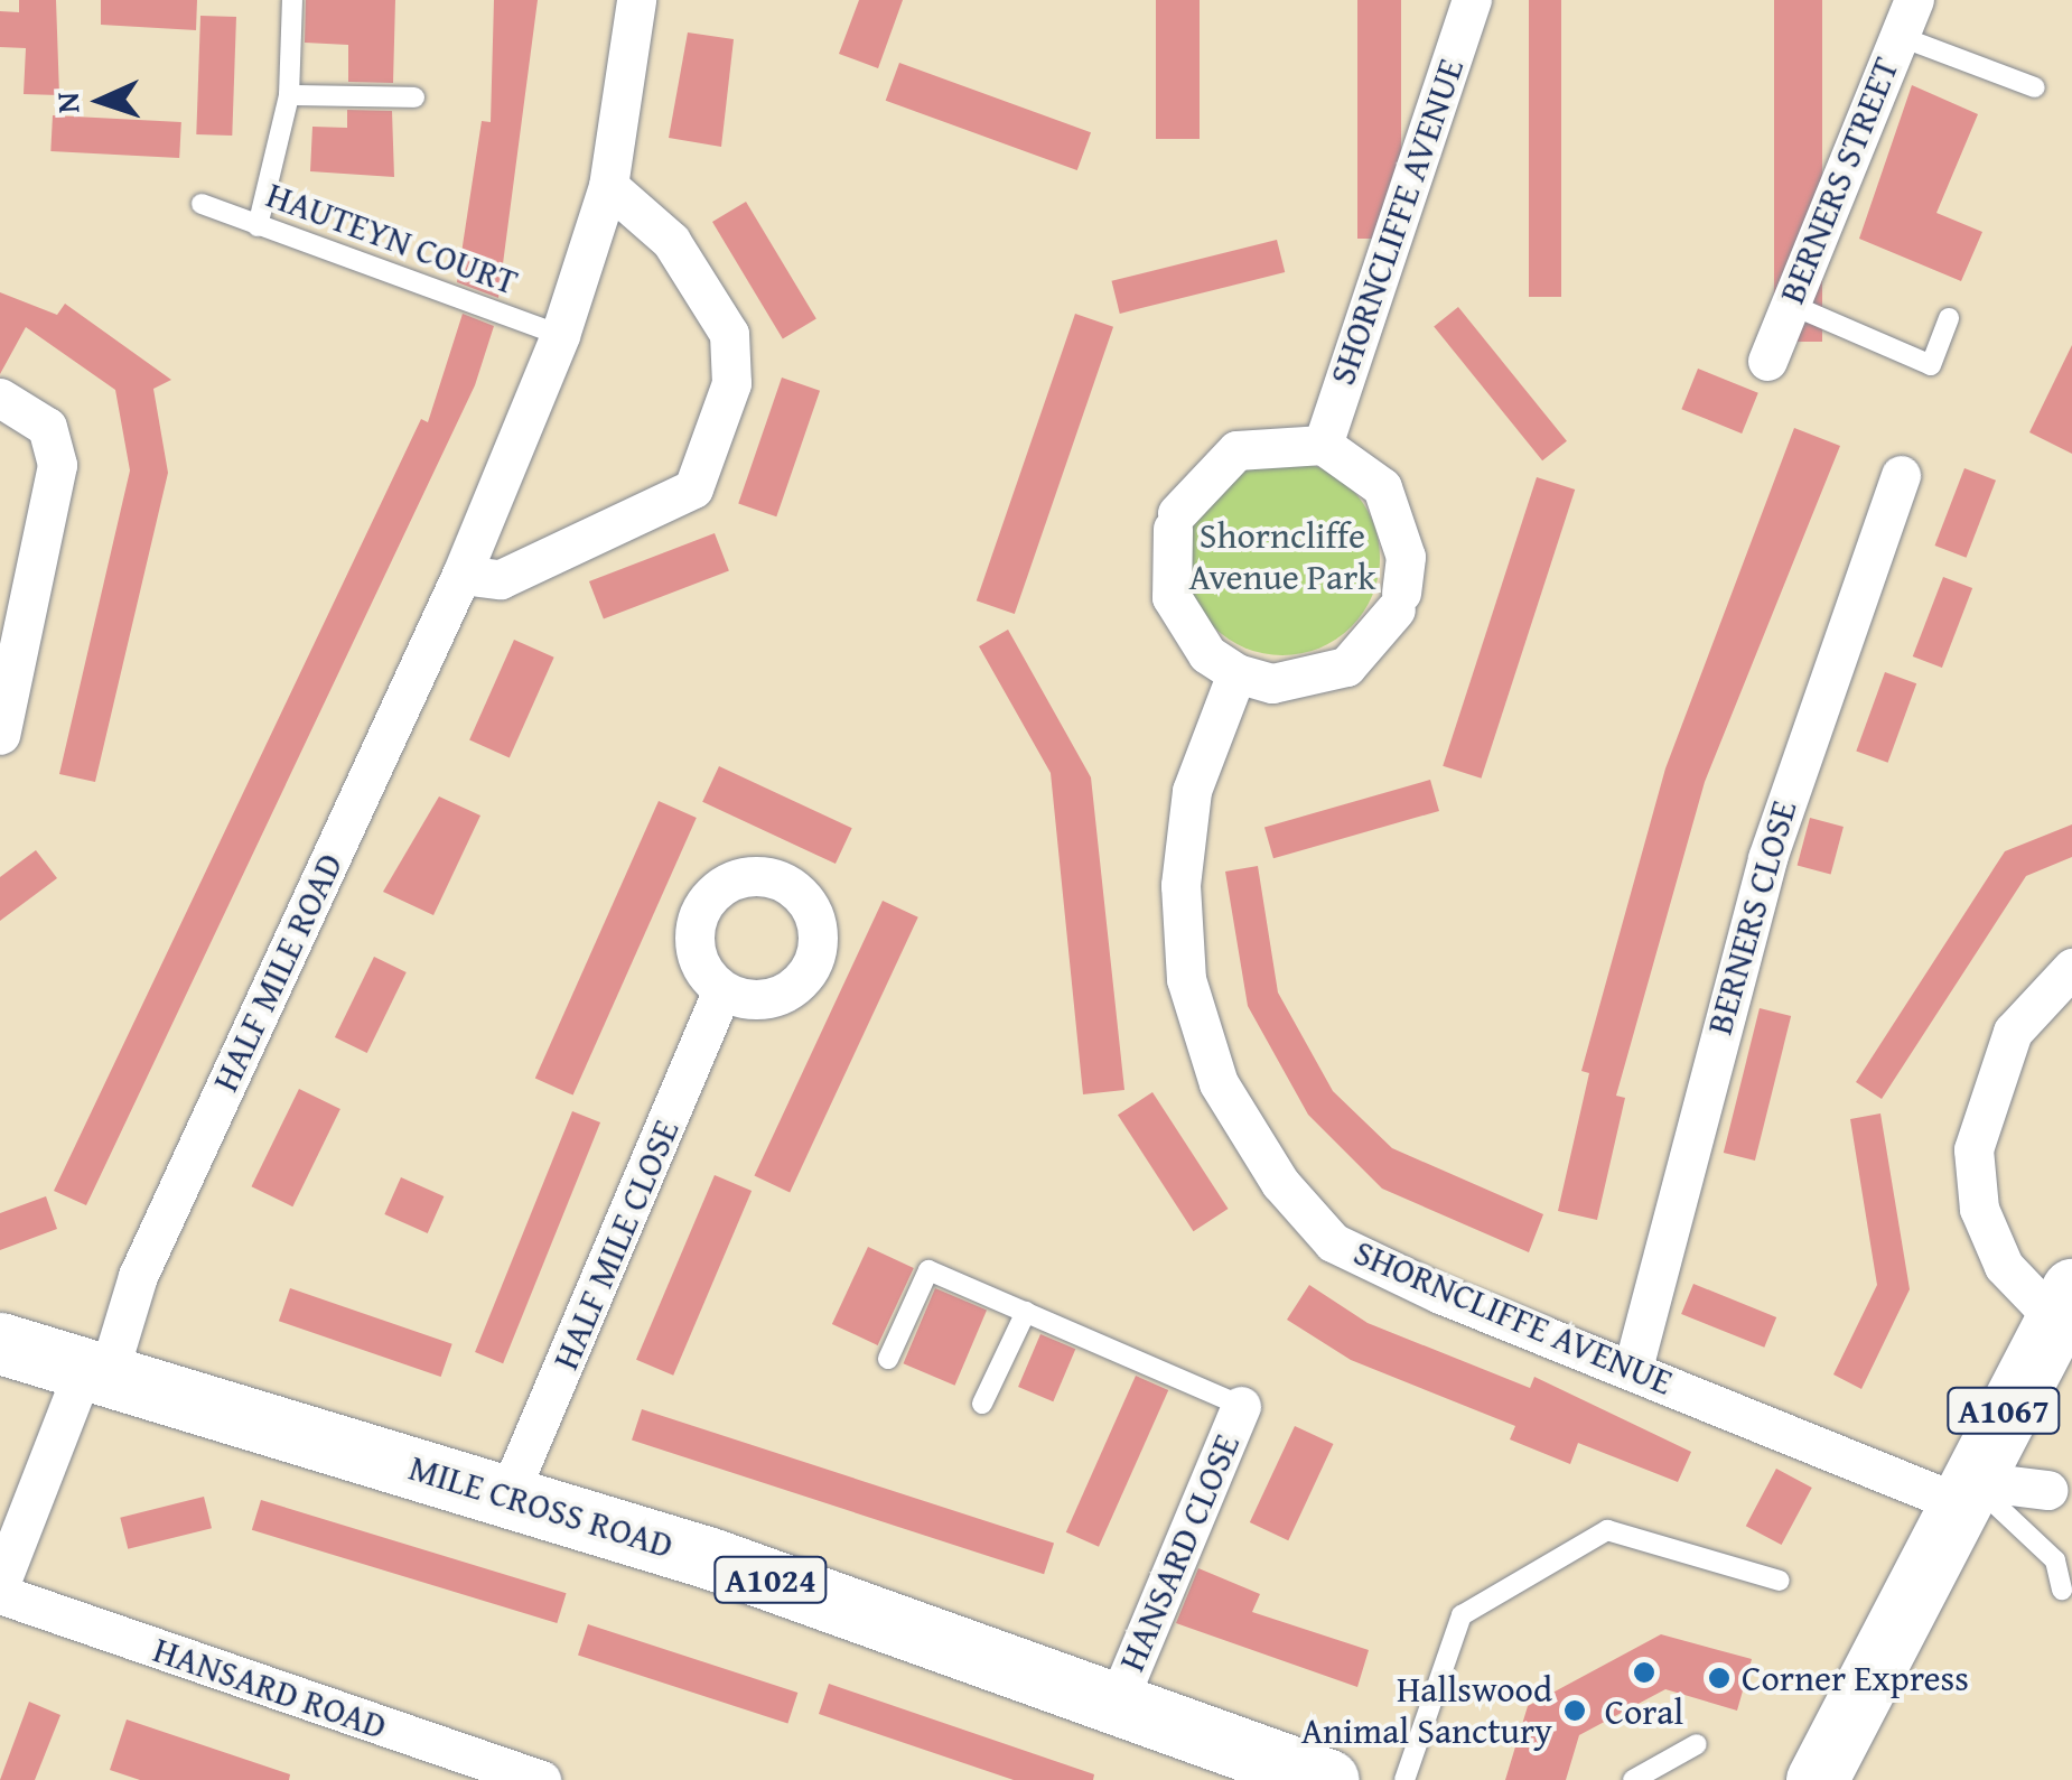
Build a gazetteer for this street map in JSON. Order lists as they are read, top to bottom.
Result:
{
  "streets": {
    "main road": ["A1067", "MILE CROSS ROAD", "A1024"],
    "street": [
      "BERNERS STREET",
      "SHORNCLIFFE AVENUE",
      "BERNERS CLOSE",
      "HALF MILE ROAD",
      "HALF MILE CLOSE",
      "HANSARD CLOSE",
      "HANSARD ROAD"
    ],
    "lane": ["HAUTEYN COURT"]
  },
  "crossings": [
    ["SHORNCLIFFE AVENUE", "BERNERS CLOSE"],
    ["SHORNCLIFFE AVENUE", "A1067"],
    ["HAUTEYN COURT", "HALF MILE ROAD"],
    ["HALF MILE ROAD", "MILE CROSS ROAD"],
    ["HALF MILE CLOSE", "MILE CROSS ROAD"],
    ["MILE CROSS ROAD", "HANSARD CLOSE"]
  ],
  "parks": ["Shorncliffe Avenue Park"],
  "places": ["Coral", "Corner Express", "Hallswood Animal Sanctury"],
  "north": "left"
}
